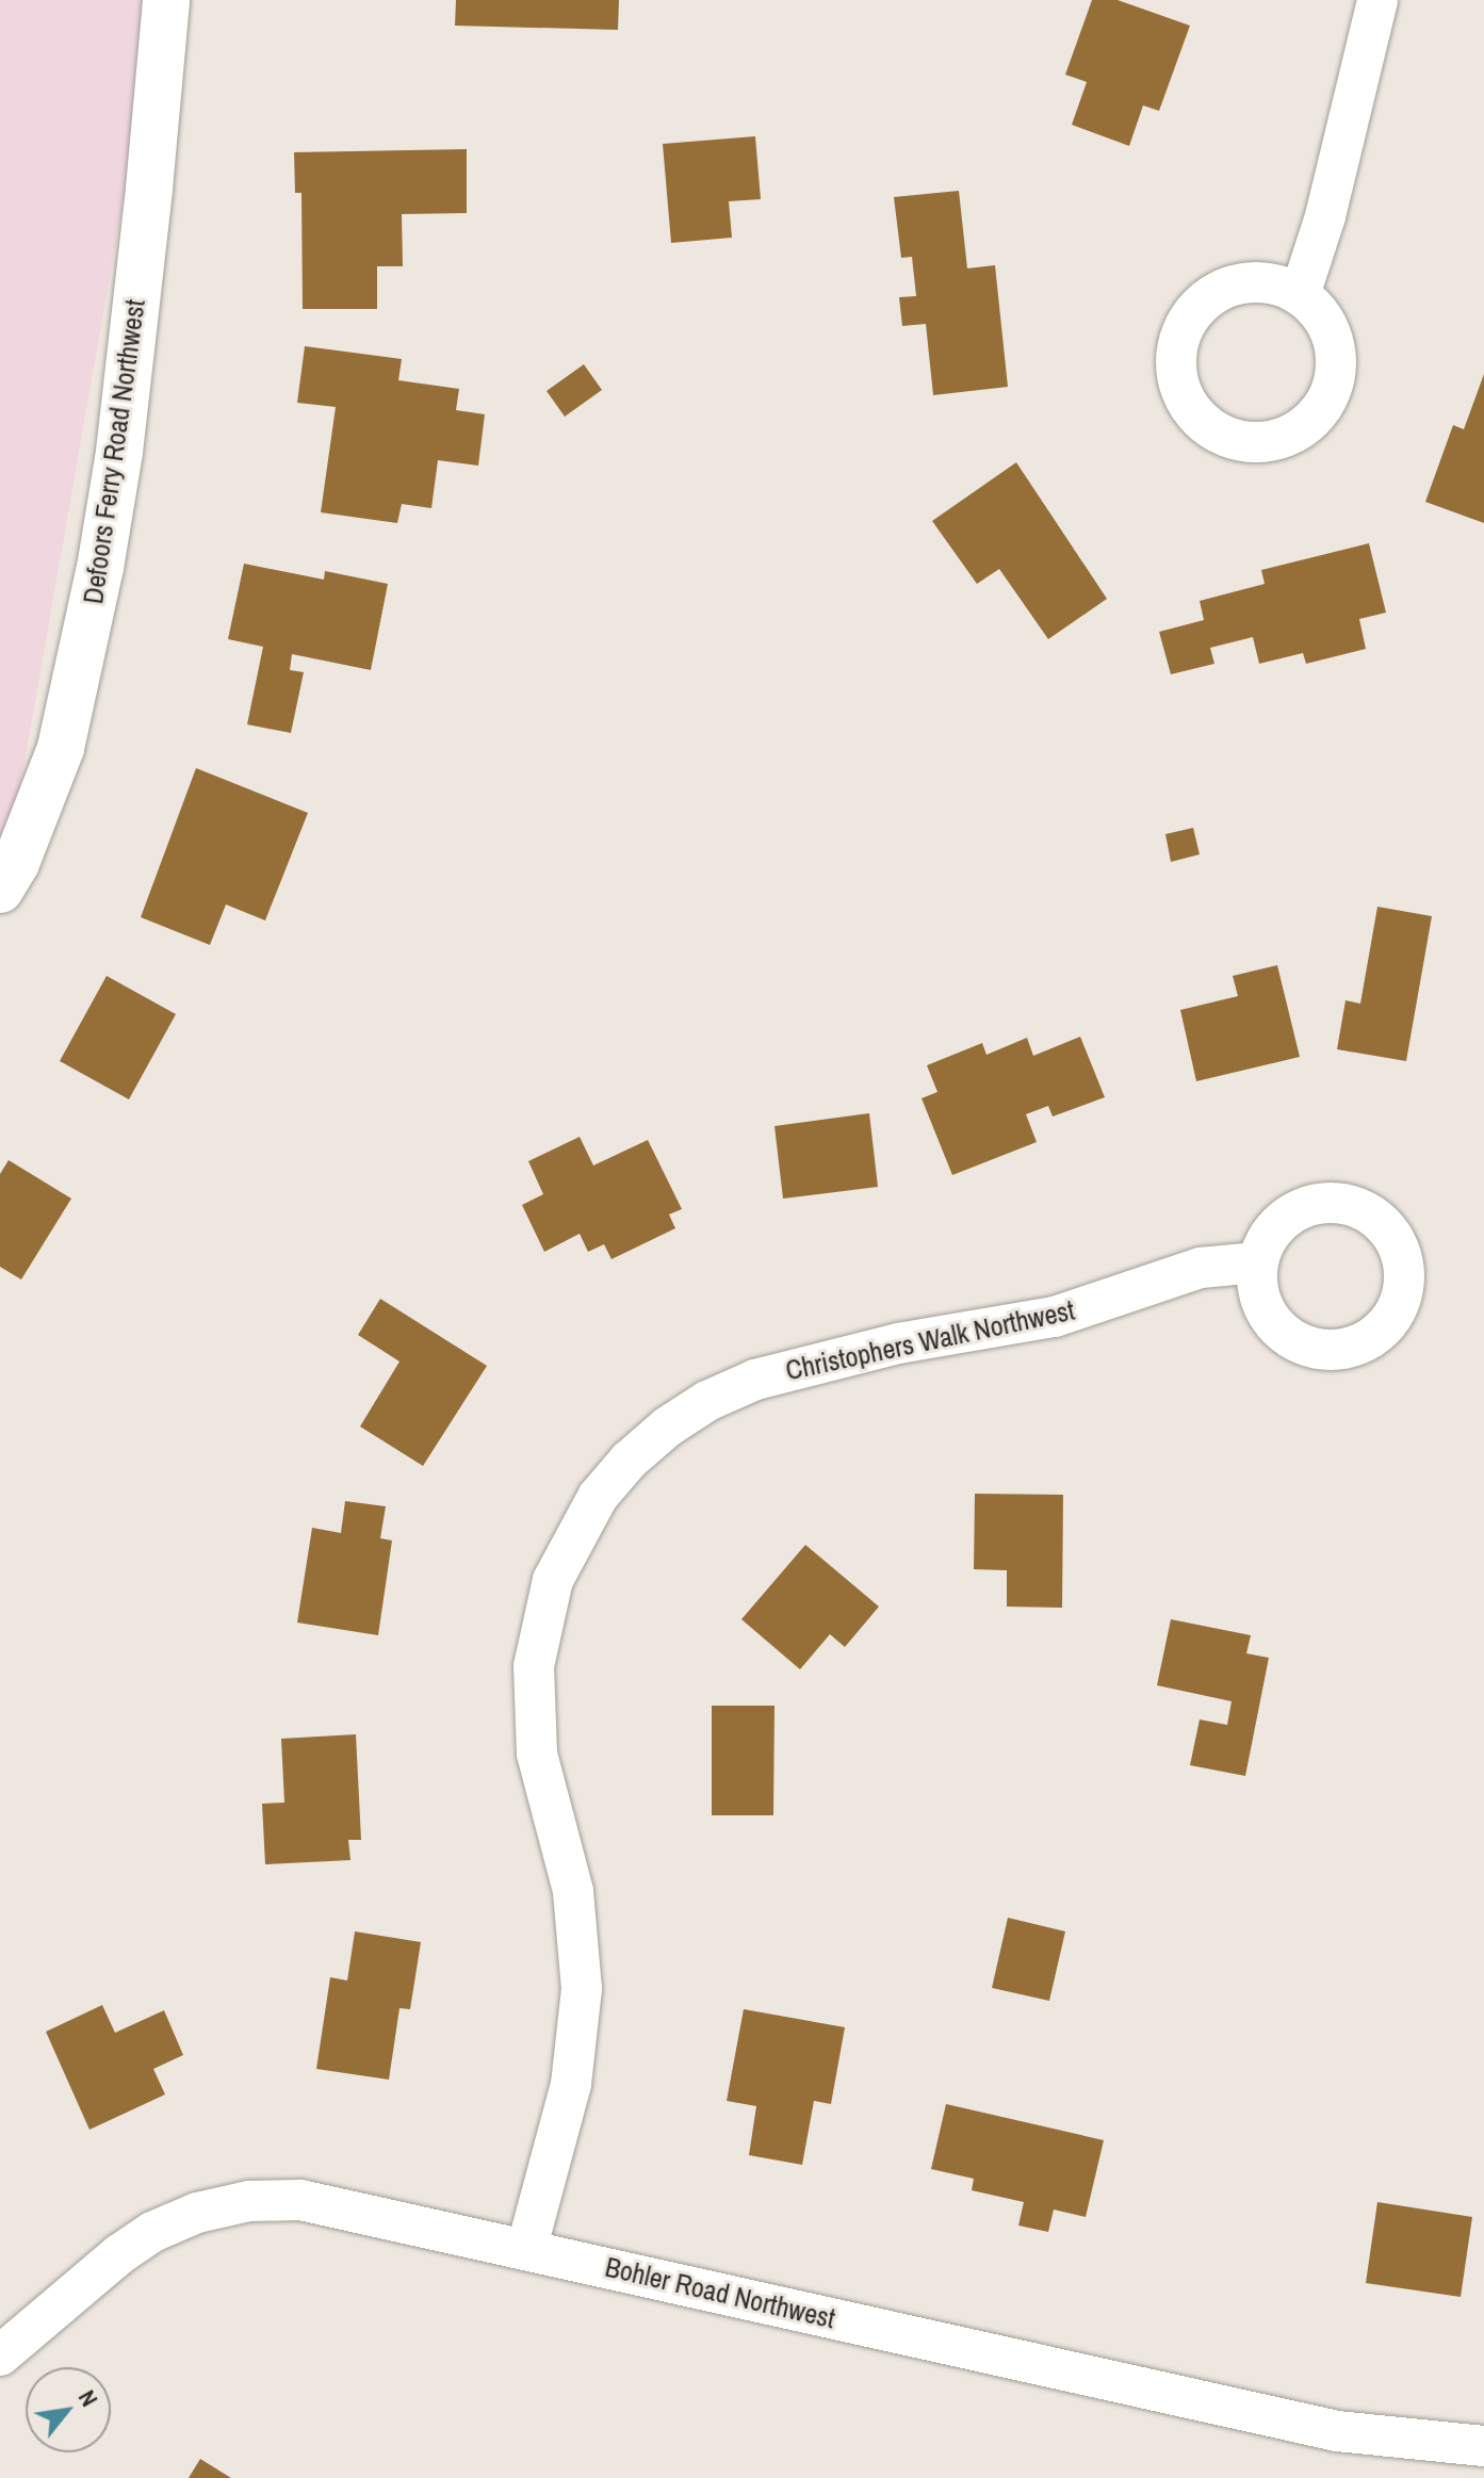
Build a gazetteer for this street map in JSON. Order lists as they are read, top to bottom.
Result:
{
  "streets": {
    "street": ["Defoors Ferry Road Northwest", "Christophers Walk Northwest", "Bohler Road Northwest"]
  },
  "crossings": [
    ["Christophers Walk Northwest", "Bohler Road Northwest"]
  ],
  "north": "top right"
}
